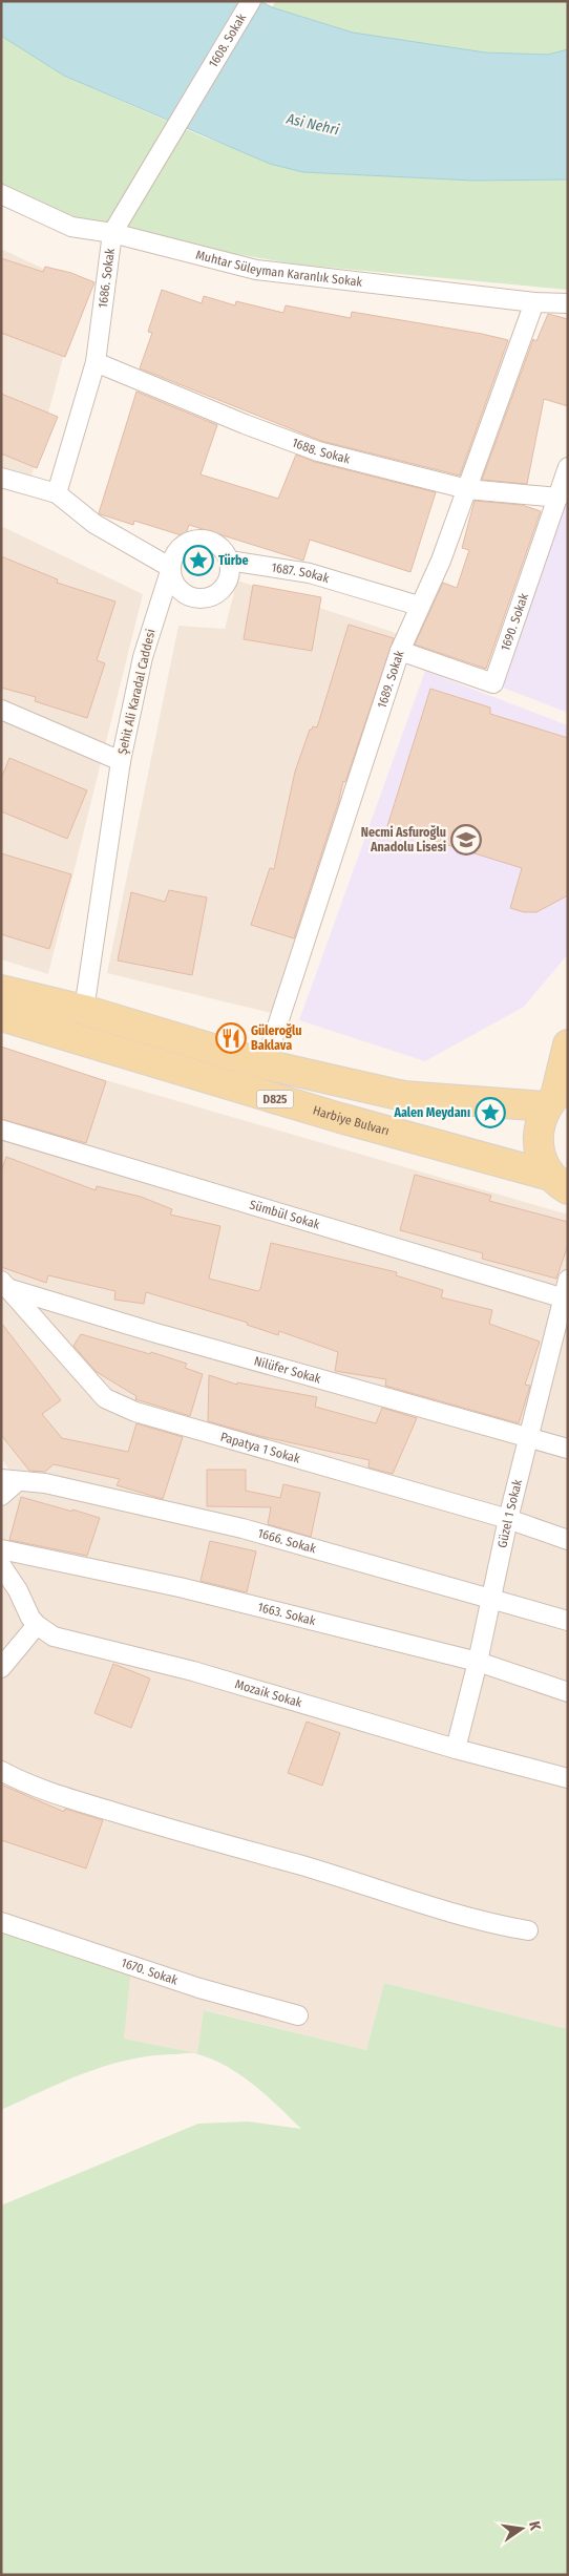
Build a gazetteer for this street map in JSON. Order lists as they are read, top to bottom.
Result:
{
  "streets": {
    "main road": ["D825", "Harbiye Bulvarı"],
    "street": [
      "1608. Sokak",
      "Muhtar Süleyman Karanlık Sokak",
      "1686. Sokak",
      "1688. Sokak",
      "1687. Sokak",
      "1690. Sokak",
      "1689. Sokak",
      "Şehit Ali Karadal Caddesi",
      "Sümbül Sokak",
      "Nilüfer Sokak",
      "Papatya 1 Sokak",
      "Güzel 1 Sokak",
      "1666. Sokak",
      "1663. Sokak",
      "Mozaik Sokak",
      "1670. Sokak"
    ]
  },
  "crossings": [
    ["1608. Sokak", "1686. Sokak"],
    ["Muhtar Süleyman Karanlık Sokak", "1686. Sokak"],
    ["Muhtar Süleyman Karanlık Sokak", "1689. Sokak"],
    ["1686. Sokak", "1688. Sokak"],
    ["1688. Sokak", "1690. Sokak"],
    ["1688. Sokak", "1689. Sokak"],
    ["1687. Sokak", "1689. Sokak"],
    ["1687. Sokak", "Şehit Ali Karadal Caddesi"],
    ["1690. Sokak", "1689. Sokak"],
    ["1689. Sokak", "D825"],
    ["Şehit Ali Karadal Caddesi", "D825"],
    ["D825", "Harbiye Bulvarı"],
    ["Sümbül Sokak", "Güzel 1 Sokak"],
    ["Nilüfer Sokak", "Papatya 1 Sokak"],
    ["Nilüfer Sokak", "Güzel 1 Sokak"],
    ["Papatya 1 Sokak", "Güzel 1 Sokak"],
    ["Güzel 1 Sokak", "1666. Sokak"],
    ["Güzel 1 Sokak", "1663. Sokak"],
    ["Güzel 1 Sokak", "Mozaik Sokak"]
  ],
  "water": ["Asi Nehri"],
  "places": {
    "place": ["Türbe", "Aalen Meydanı"],
    "school or university": ["Necmi Asfuroğlu Anadolu Lisesi"],
    "restaurant": ["Güleroğlu Baklava"]
  },
  "north": "right"
}
